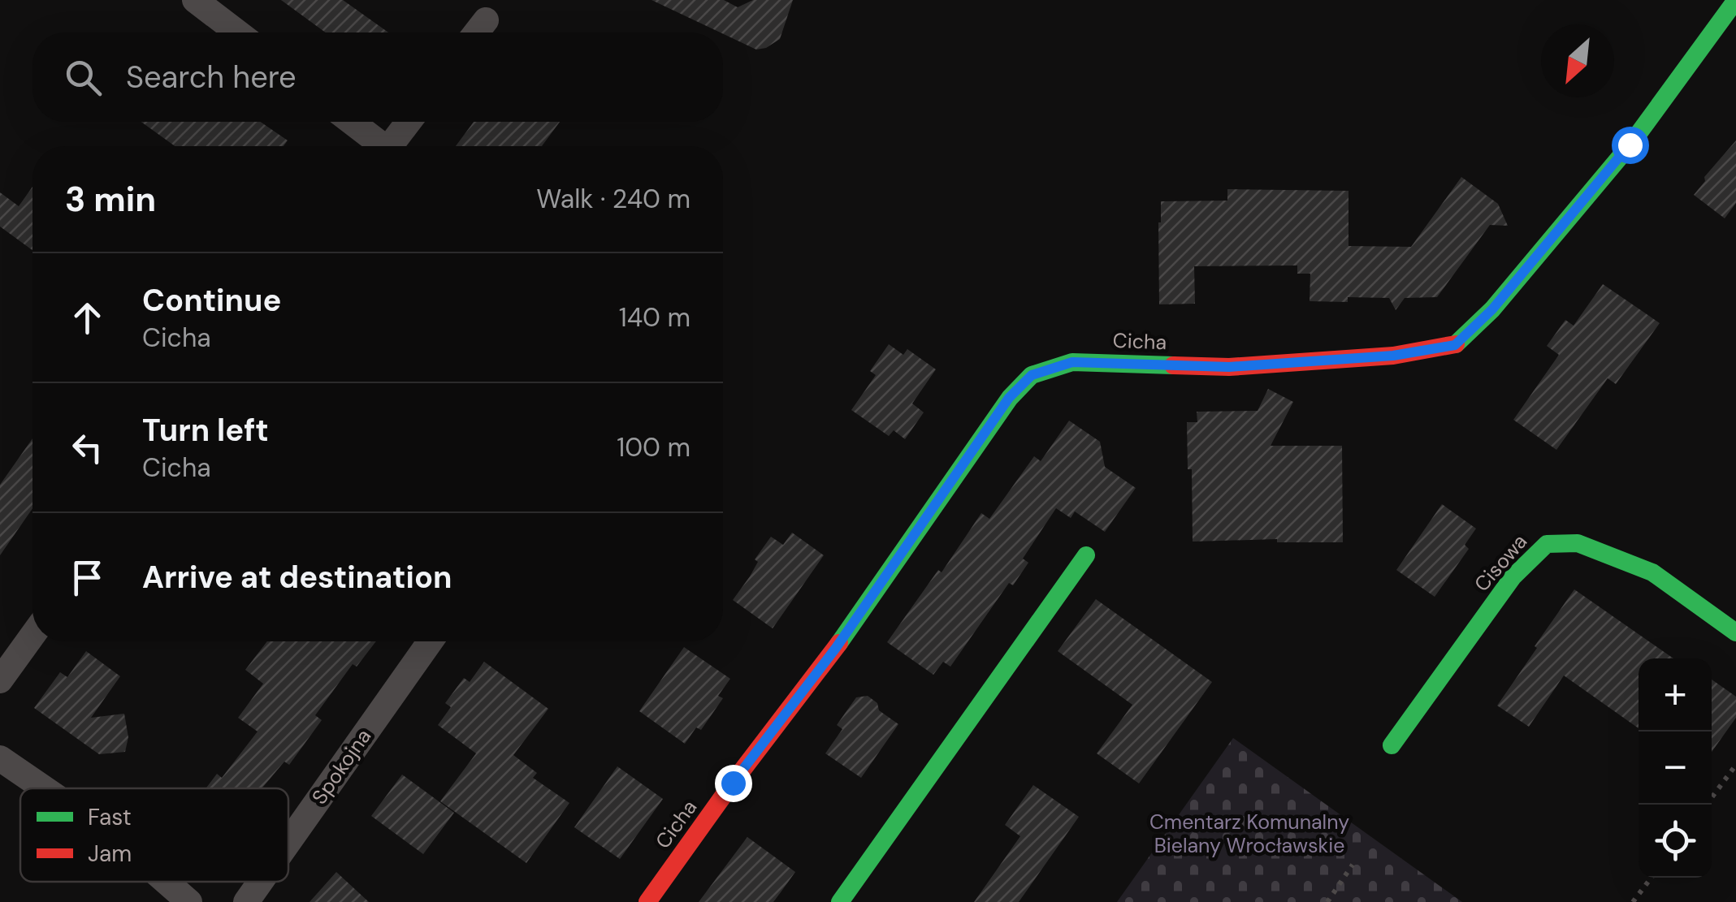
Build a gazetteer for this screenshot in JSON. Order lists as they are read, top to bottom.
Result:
{
  "streets": {
    "street": ["Cicha", "Cisowa", "Spokojna"]
  },
  "parks": ["Cmentarz Komunalny Bielany Wrocławskie"],
  "legend": ["Fast", "Jam"],
  "north": "bottom left",
  "page": {
    "search": "Search here",
    "heading": ["3 min", "Walk · 240 m"],
    "list": [
      ["Continue", "Cicha", "140 m"],
      ["Turn left", "Cicha", "100 m"],
      "Arrive at destination"
    ],
    "map_buttons": ["+", "−"]
  }
}
